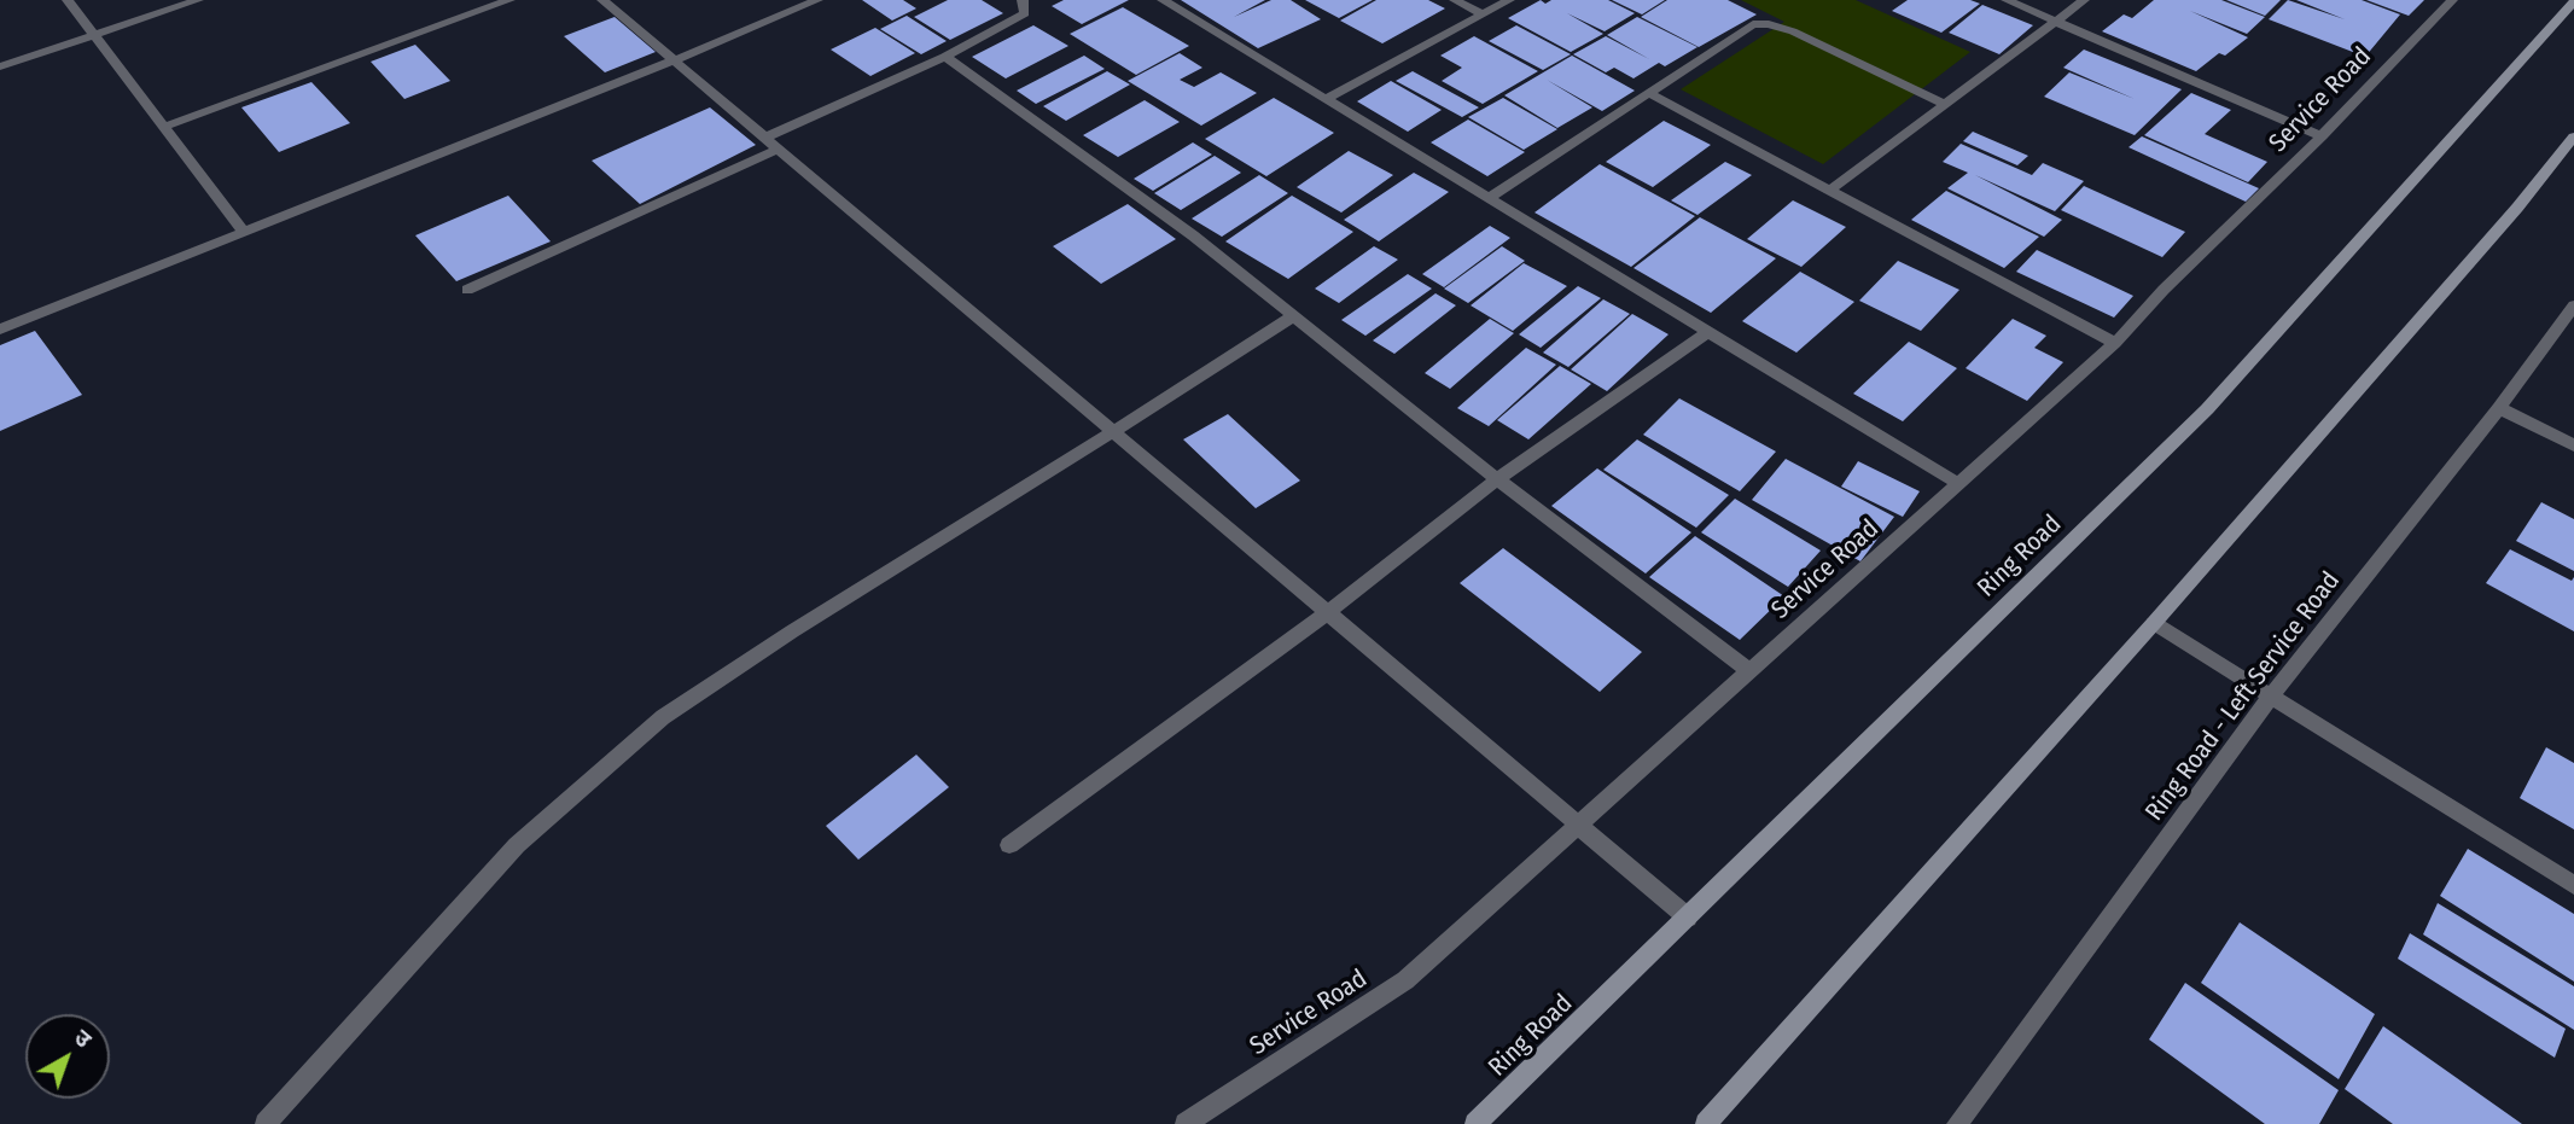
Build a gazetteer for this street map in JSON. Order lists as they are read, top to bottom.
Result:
{
  "streets": {
    "main road": ["Ring Road"],
    "street": ["Service Road", "Ring Road - Left Service Road"]
  },
  "north": "top right"
}
